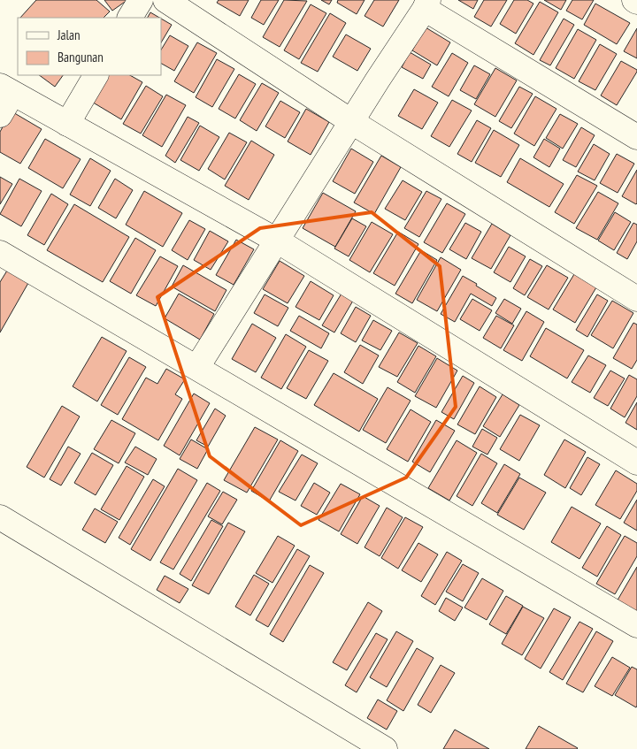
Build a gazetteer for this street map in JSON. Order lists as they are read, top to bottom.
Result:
{
  "legend": ["Jalan", "Bangunan"]
}
